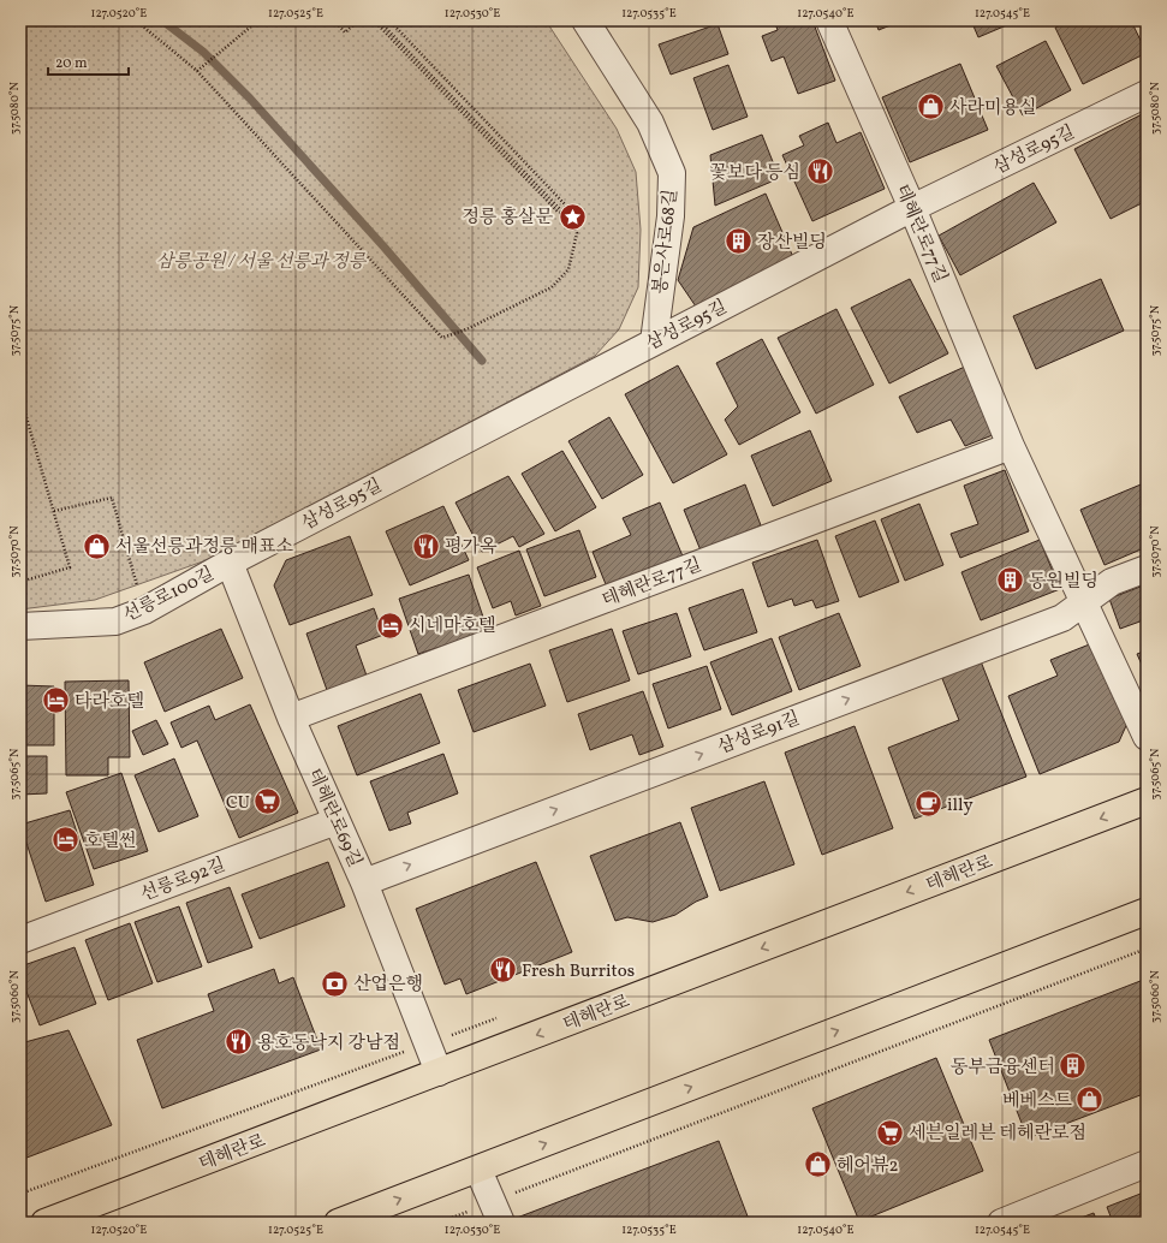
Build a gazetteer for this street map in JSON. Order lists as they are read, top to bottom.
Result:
{
  "streets": {
    "main road": ["테헤란로"],
    "street": [
      "삼성로95길",
      "테헤란로77길",
      "봉은사로68길",
      "선릉로100길",
      "삼성로91길",
      "테헤란로69길",
      "선릉로92길"
    ]
  },
  "crossings": [
    ["삼성로95길", "테헤란로77길"],
    ["삼성로95길", "봉은사로68길"],
    ["삼성로95길", "선릉로100길"],
    ["삼성로95길", "테헤란로69길"],
    ["테헤란로77길", "삼성로91길"],
    ["테헤란로77길", "테헤란로69길"],
    ["선릉로100길", "테헤란로69길"],
    ["삼성로91길", "테헤란로69길"],
    ["테헤란로69길", "테헤란로"],
    ["테헤란로69길", "선릉로92길"]
  ],
  "one_way": ["삼성로91길"],
  "parks": ["삼릉공원 / 서울 선릉과 정릉"],
  "places": {
    "shop": [
      "사라미용실",
      "서울선릉과정릉 매표소",
      "베베스트",
      "헤어뷰2"
    ],
    "restaurant": [
      "꽃보다 등심",
      "평가옥",
      "Fresh Burritos",
      "용호동낙지 강남점"
    ],
    "place": ["정릉 홍살문"],
    "building": ["장산빌딩", "동원빌딩", "동부금융센터"],
    "hotel": ["시네마호텔", "타라호텔", "호텔썬"],
    "supermarket": ["CU", "세븐일레븐 테헤란로점"],
    "cafe": ["illy"],
    "bank": ["산업은행"]
  },
  "scale_bar": "20 m",
  "coordinates": [
    "127.0520°E",
    "127.0525°E",
    "127.0530°E",
    "127.0535°E",
    "127.0540°E",
    "127.0545°E",
    "37.5080°N",
    "37.5075°N",
    "37.5070°N",
    "37.5065°N",
    "37.5060°N"
  ]
}
